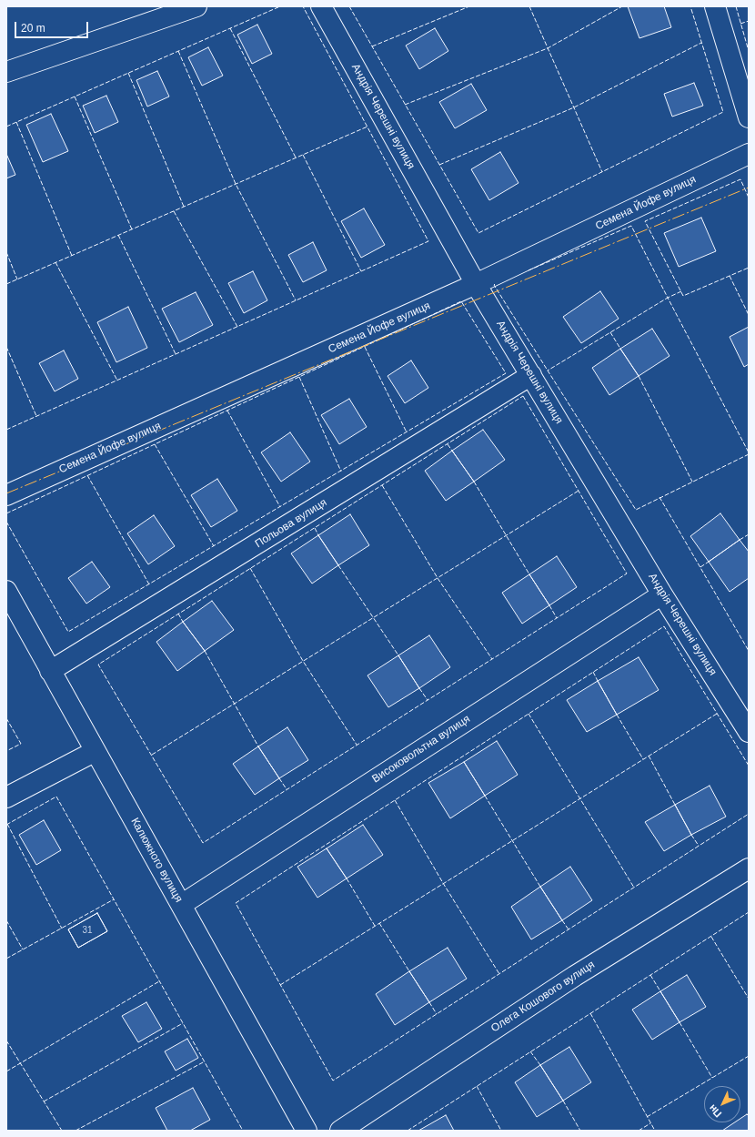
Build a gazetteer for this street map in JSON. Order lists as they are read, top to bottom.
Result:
{
  "streets": {
    "street": [
      "Андрія Черешні вулиця",
      "Семена Йофе вулиця",
      "Польова вулиця",
      "Високовольтна вулиця",
      "Калюжного вулиця",
      "Олега Кошового вулиця"
    ]
  },
  "crossings": [
    ["Андрія Черешні вулиця", "Семена Йофе вулиця"],
    ["Андрія Черешні вулиця", "Польова вулиця"],
    ["Андрія Черешні вулиця", "Високовольтна вулиця"],
    ["Польова вулиця", "Калюжного вулиця"],
    ["Високовольтна вулиця", "Калюжного вулиця"]
  ],
  "house_numbers": ["31"],
  "scale_bar": "20 m",
  "north": "bottom left"
}
